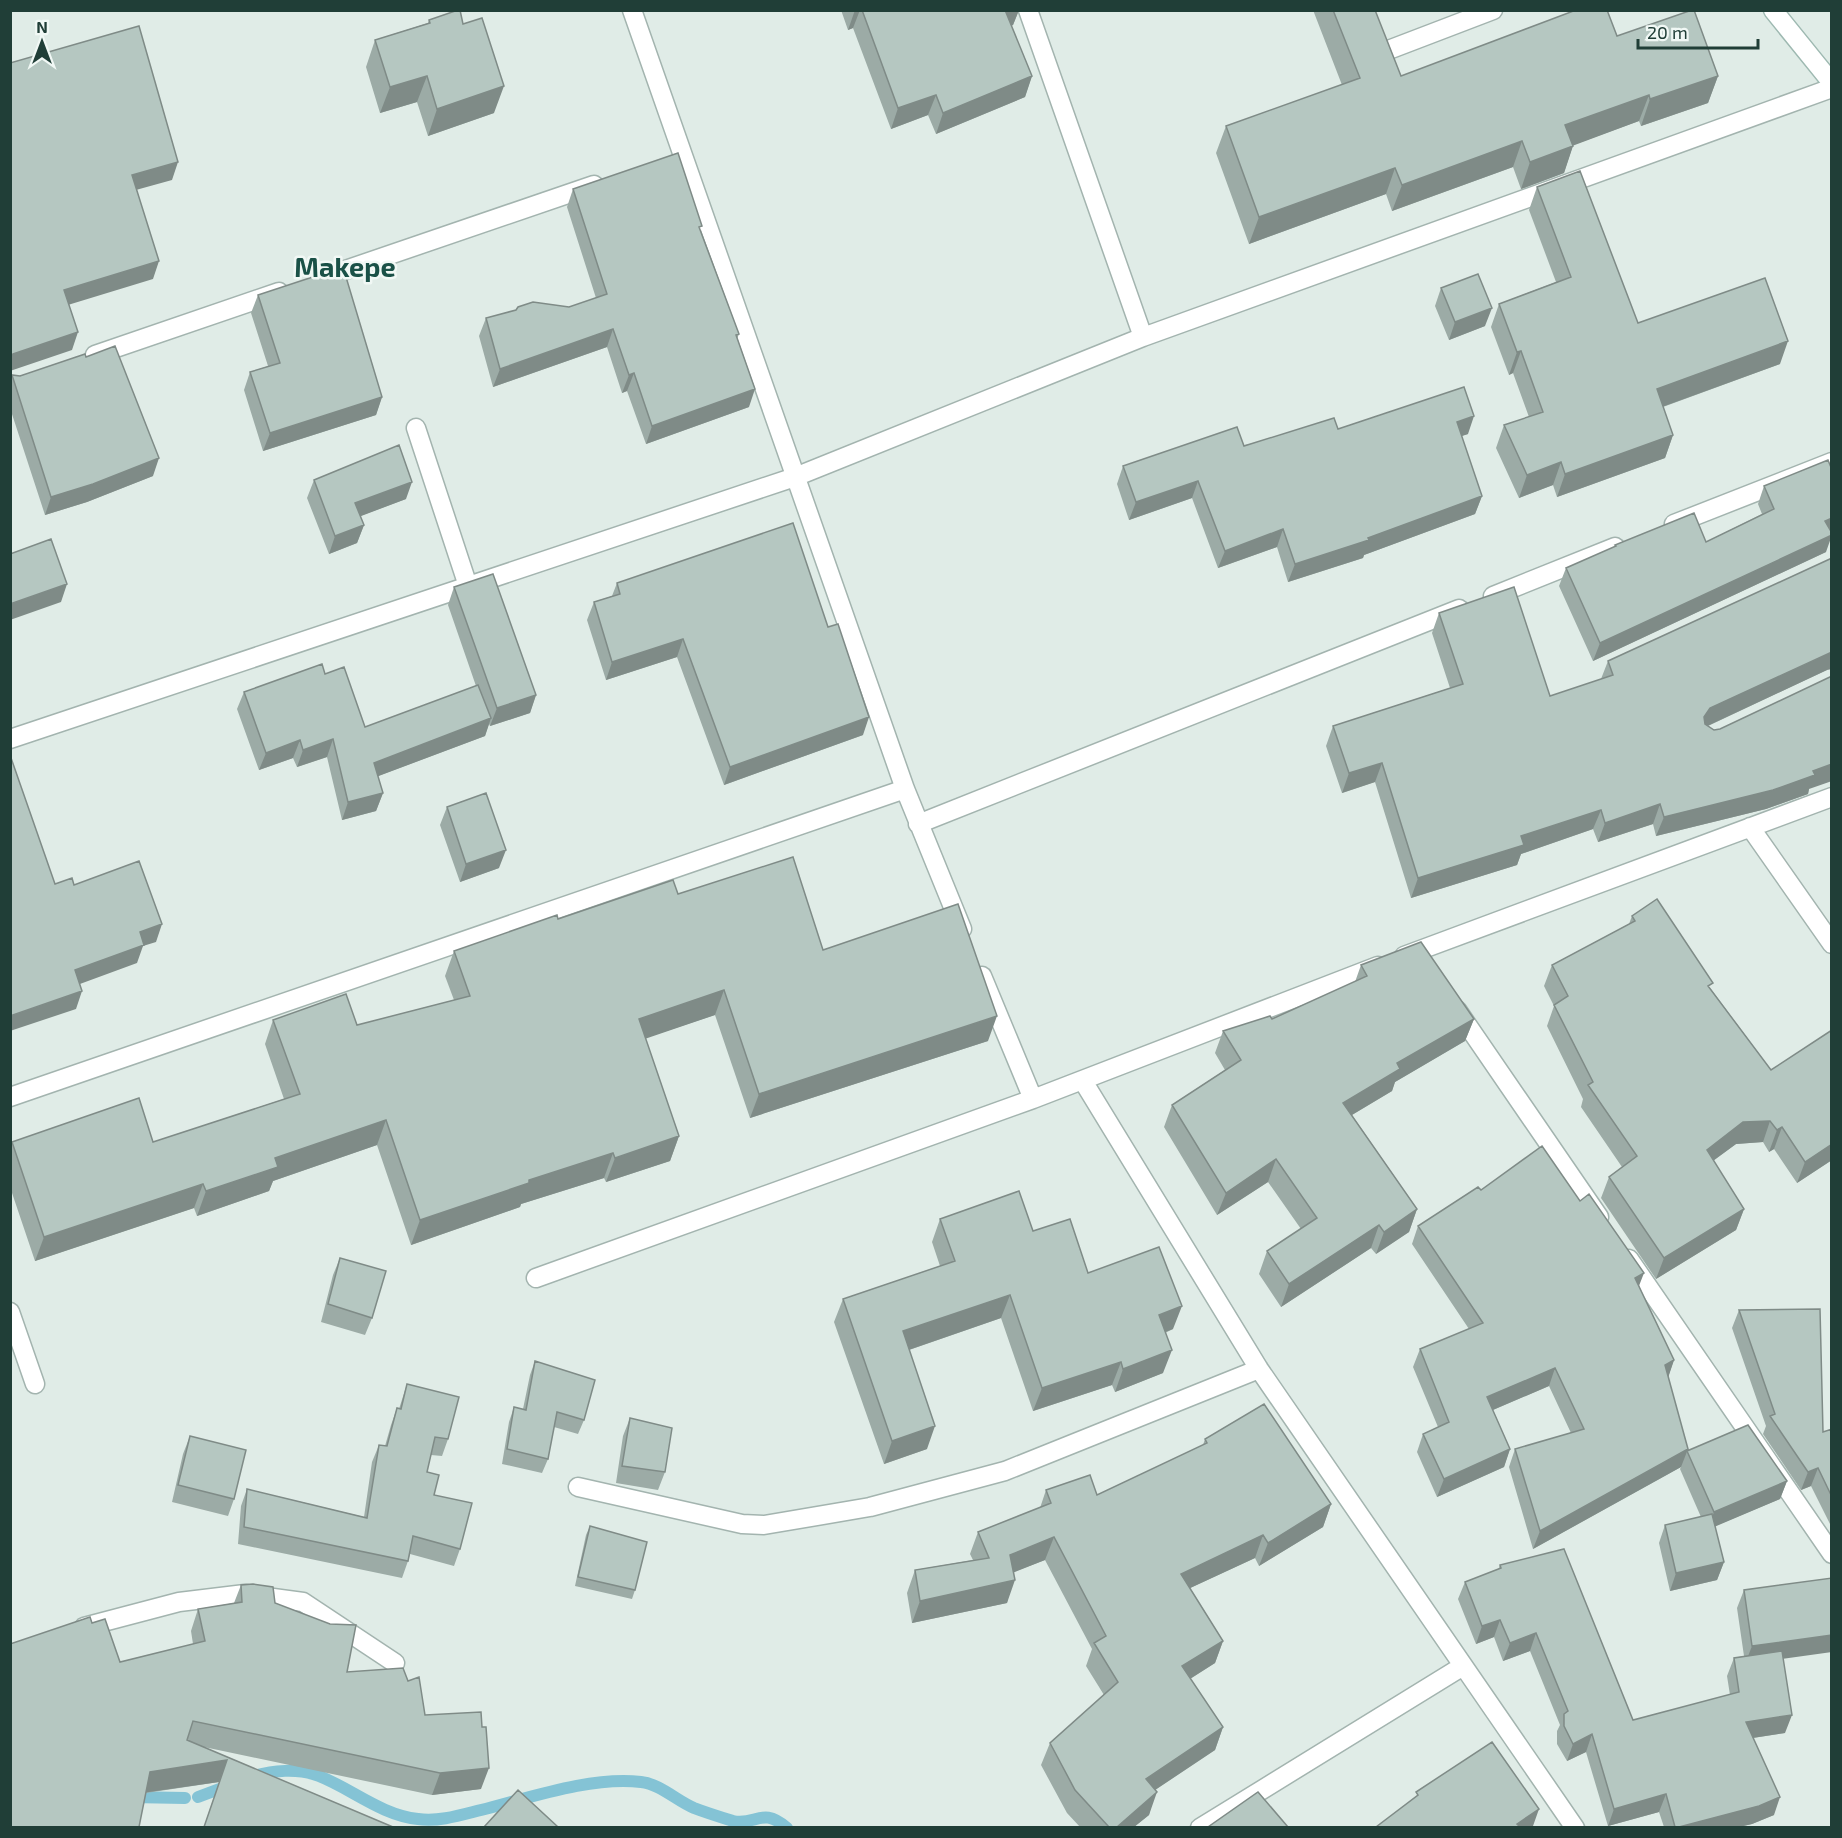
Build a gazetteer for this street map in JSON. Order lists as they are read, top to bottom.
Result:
{
  "districts": ["Makepe"],
  "scale_bar": "20 m",
  "north": "top"
}
